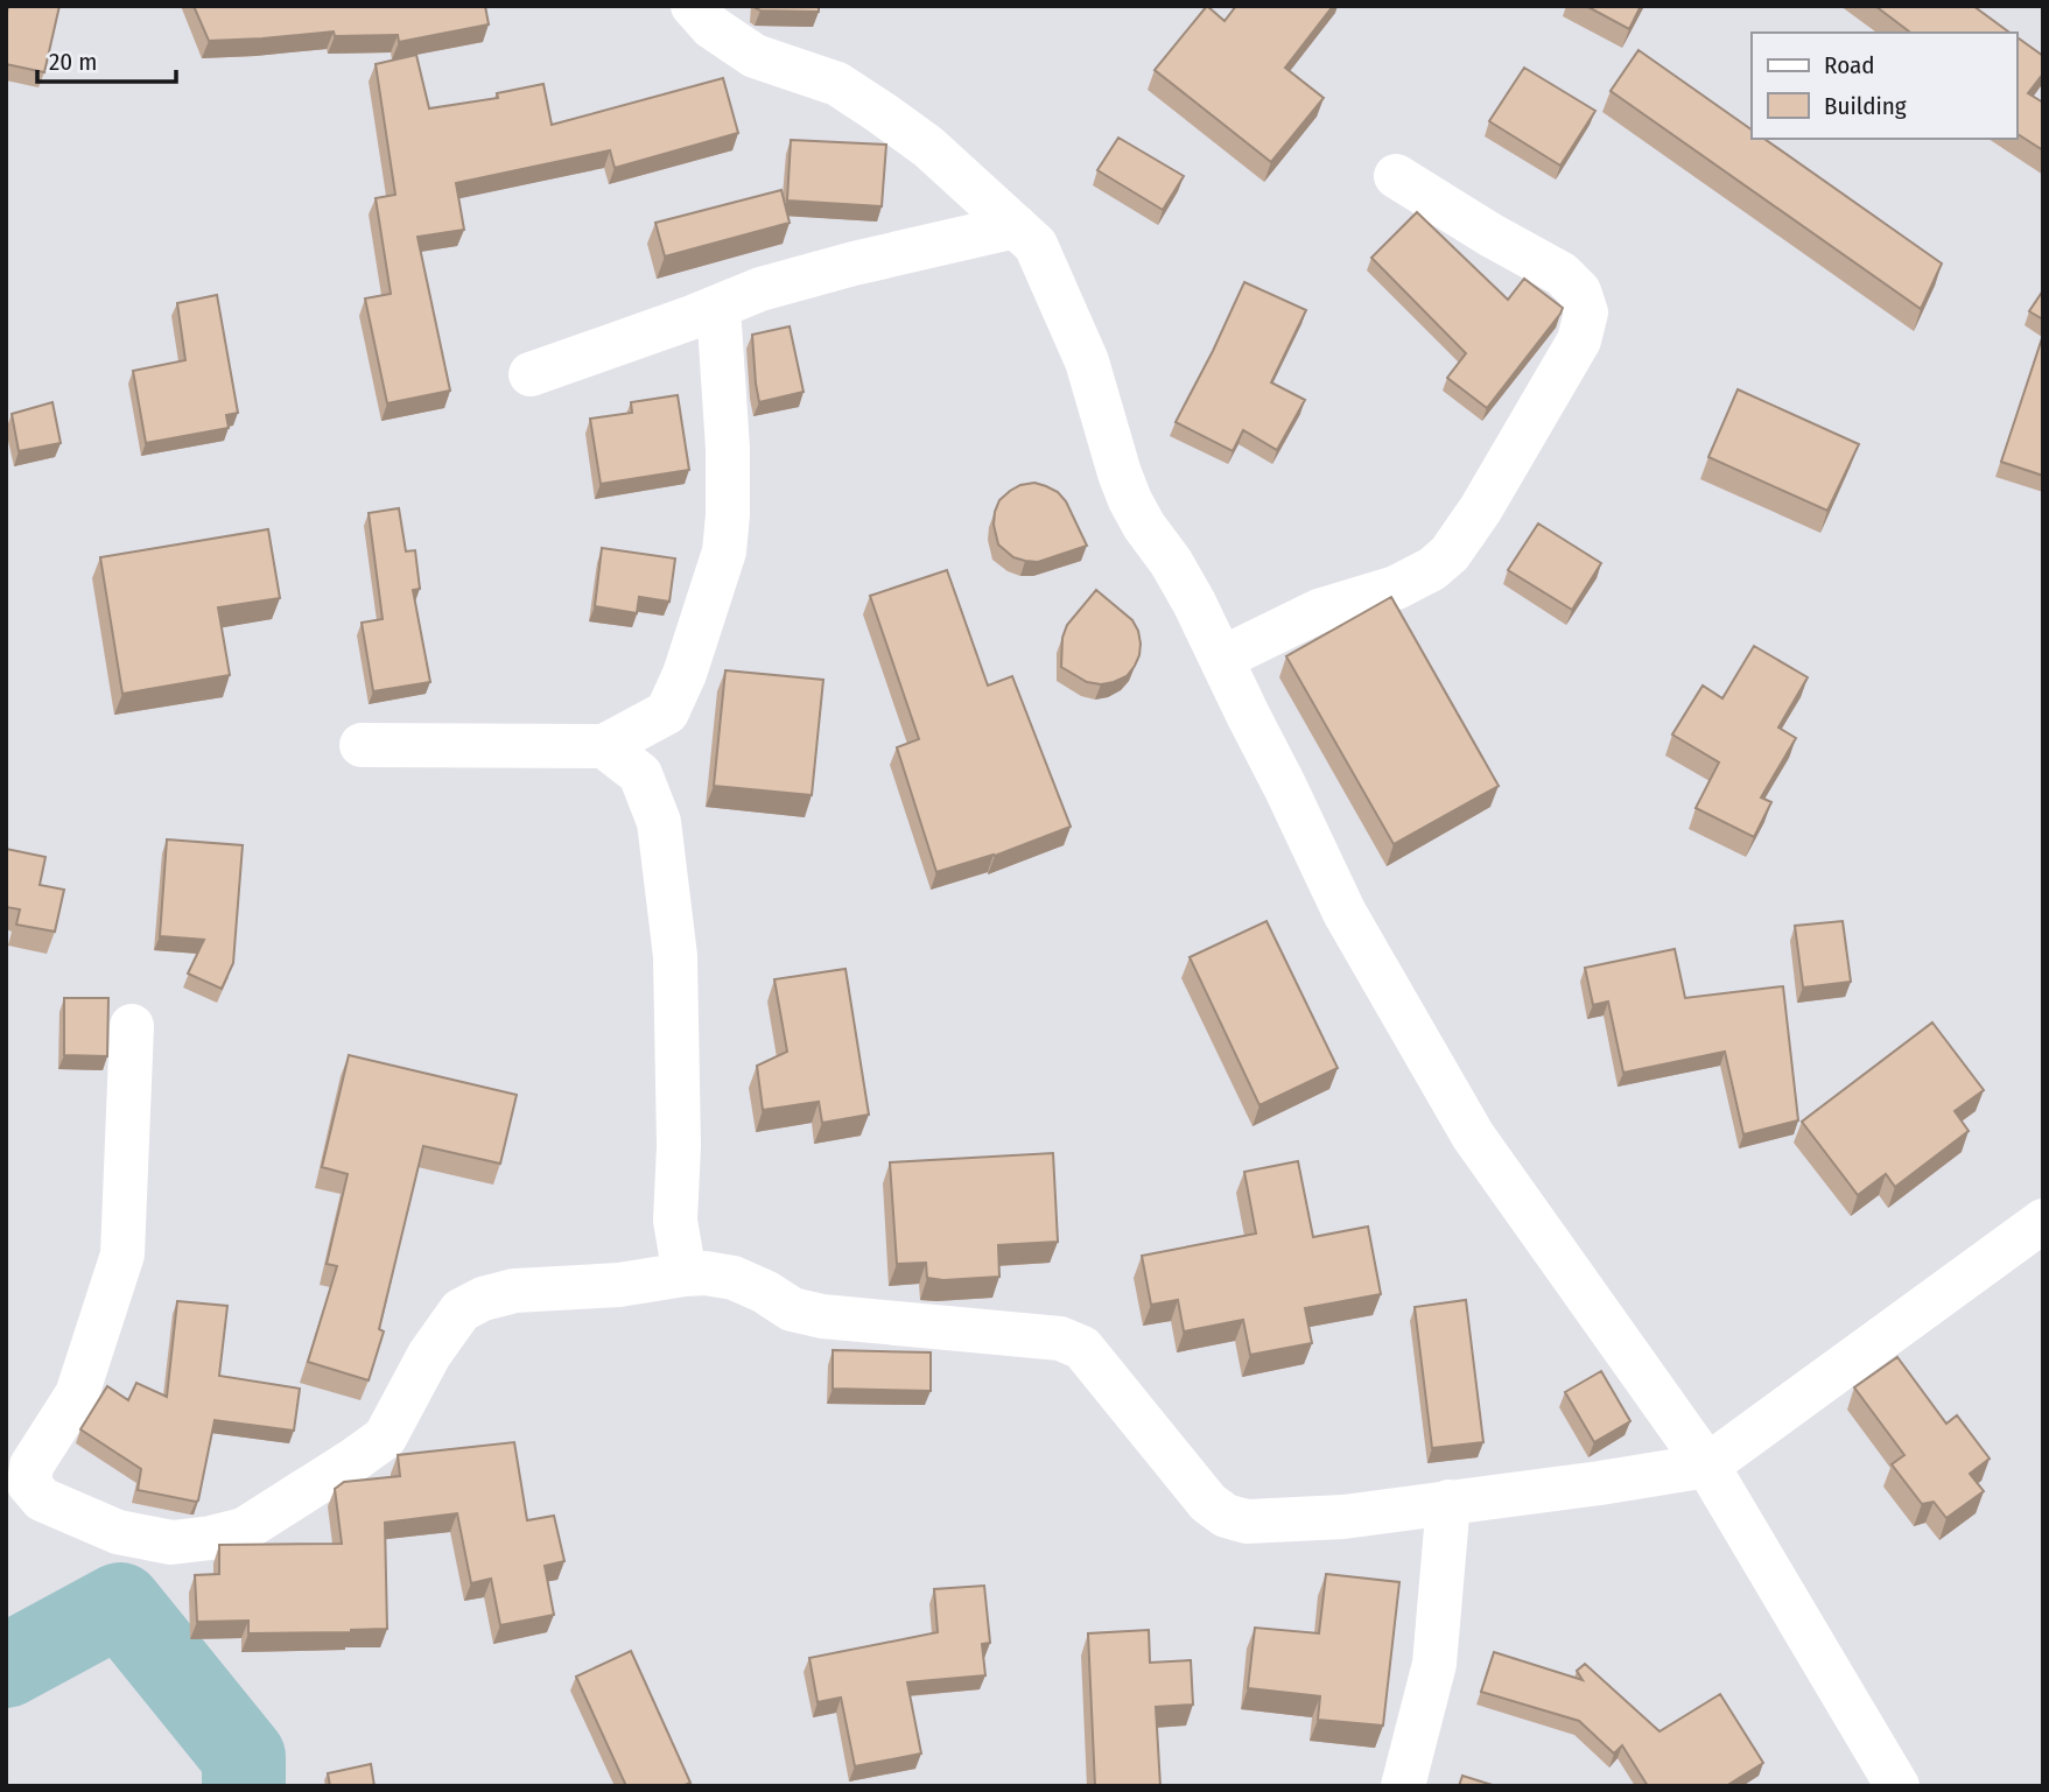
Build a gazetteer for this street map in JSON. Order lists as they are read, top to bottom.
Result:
{
  "legend": ["Road", "Building"],
  "scale_bar": "20 m"
}
